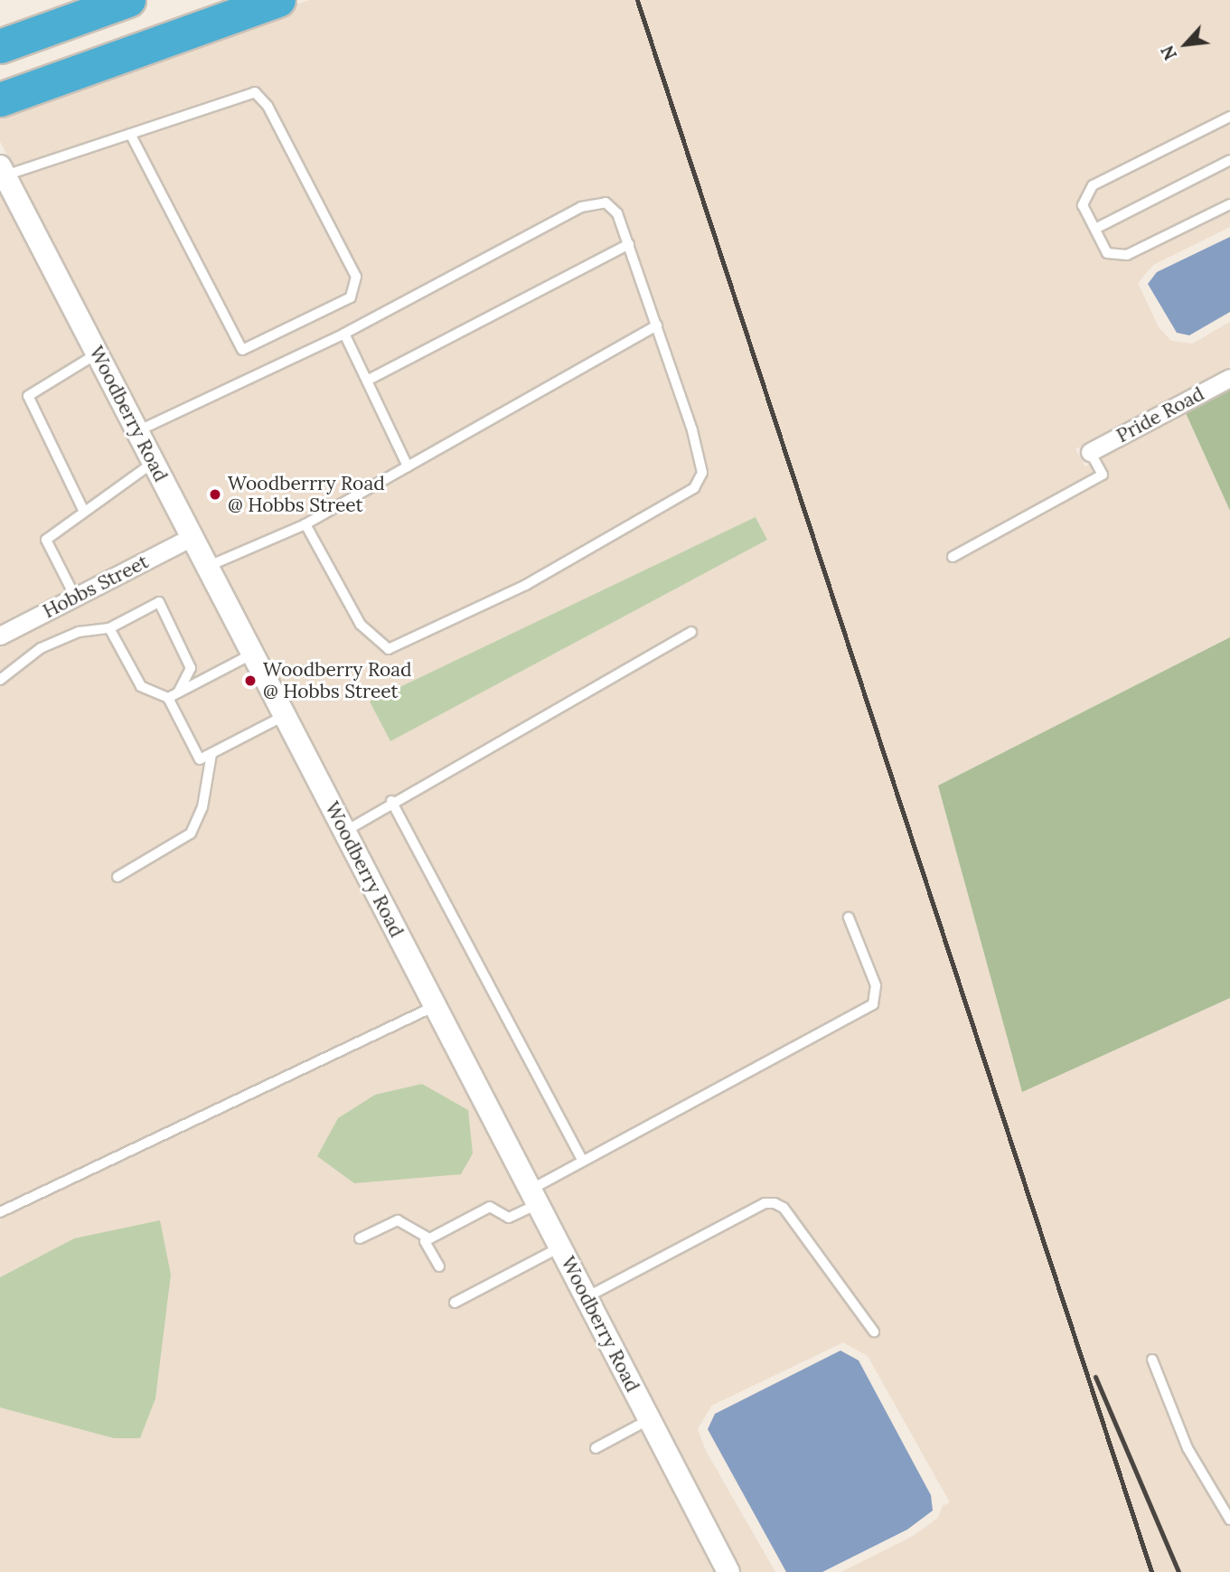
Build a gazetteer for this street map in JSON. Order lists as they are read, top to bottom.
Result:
{
  "streets": {
    "street": ["Woodberry Road", "Pride Road", "Hobbs Street"]
  },
  "crossings": [
    ["Woodberry Road", "Hobbs Street"]
  ],
  "places": ["Woodberrry Road @ Hobbs Street", "Woodberry Road @ Hobbs Street"],
  "north": "bottom left"
}
